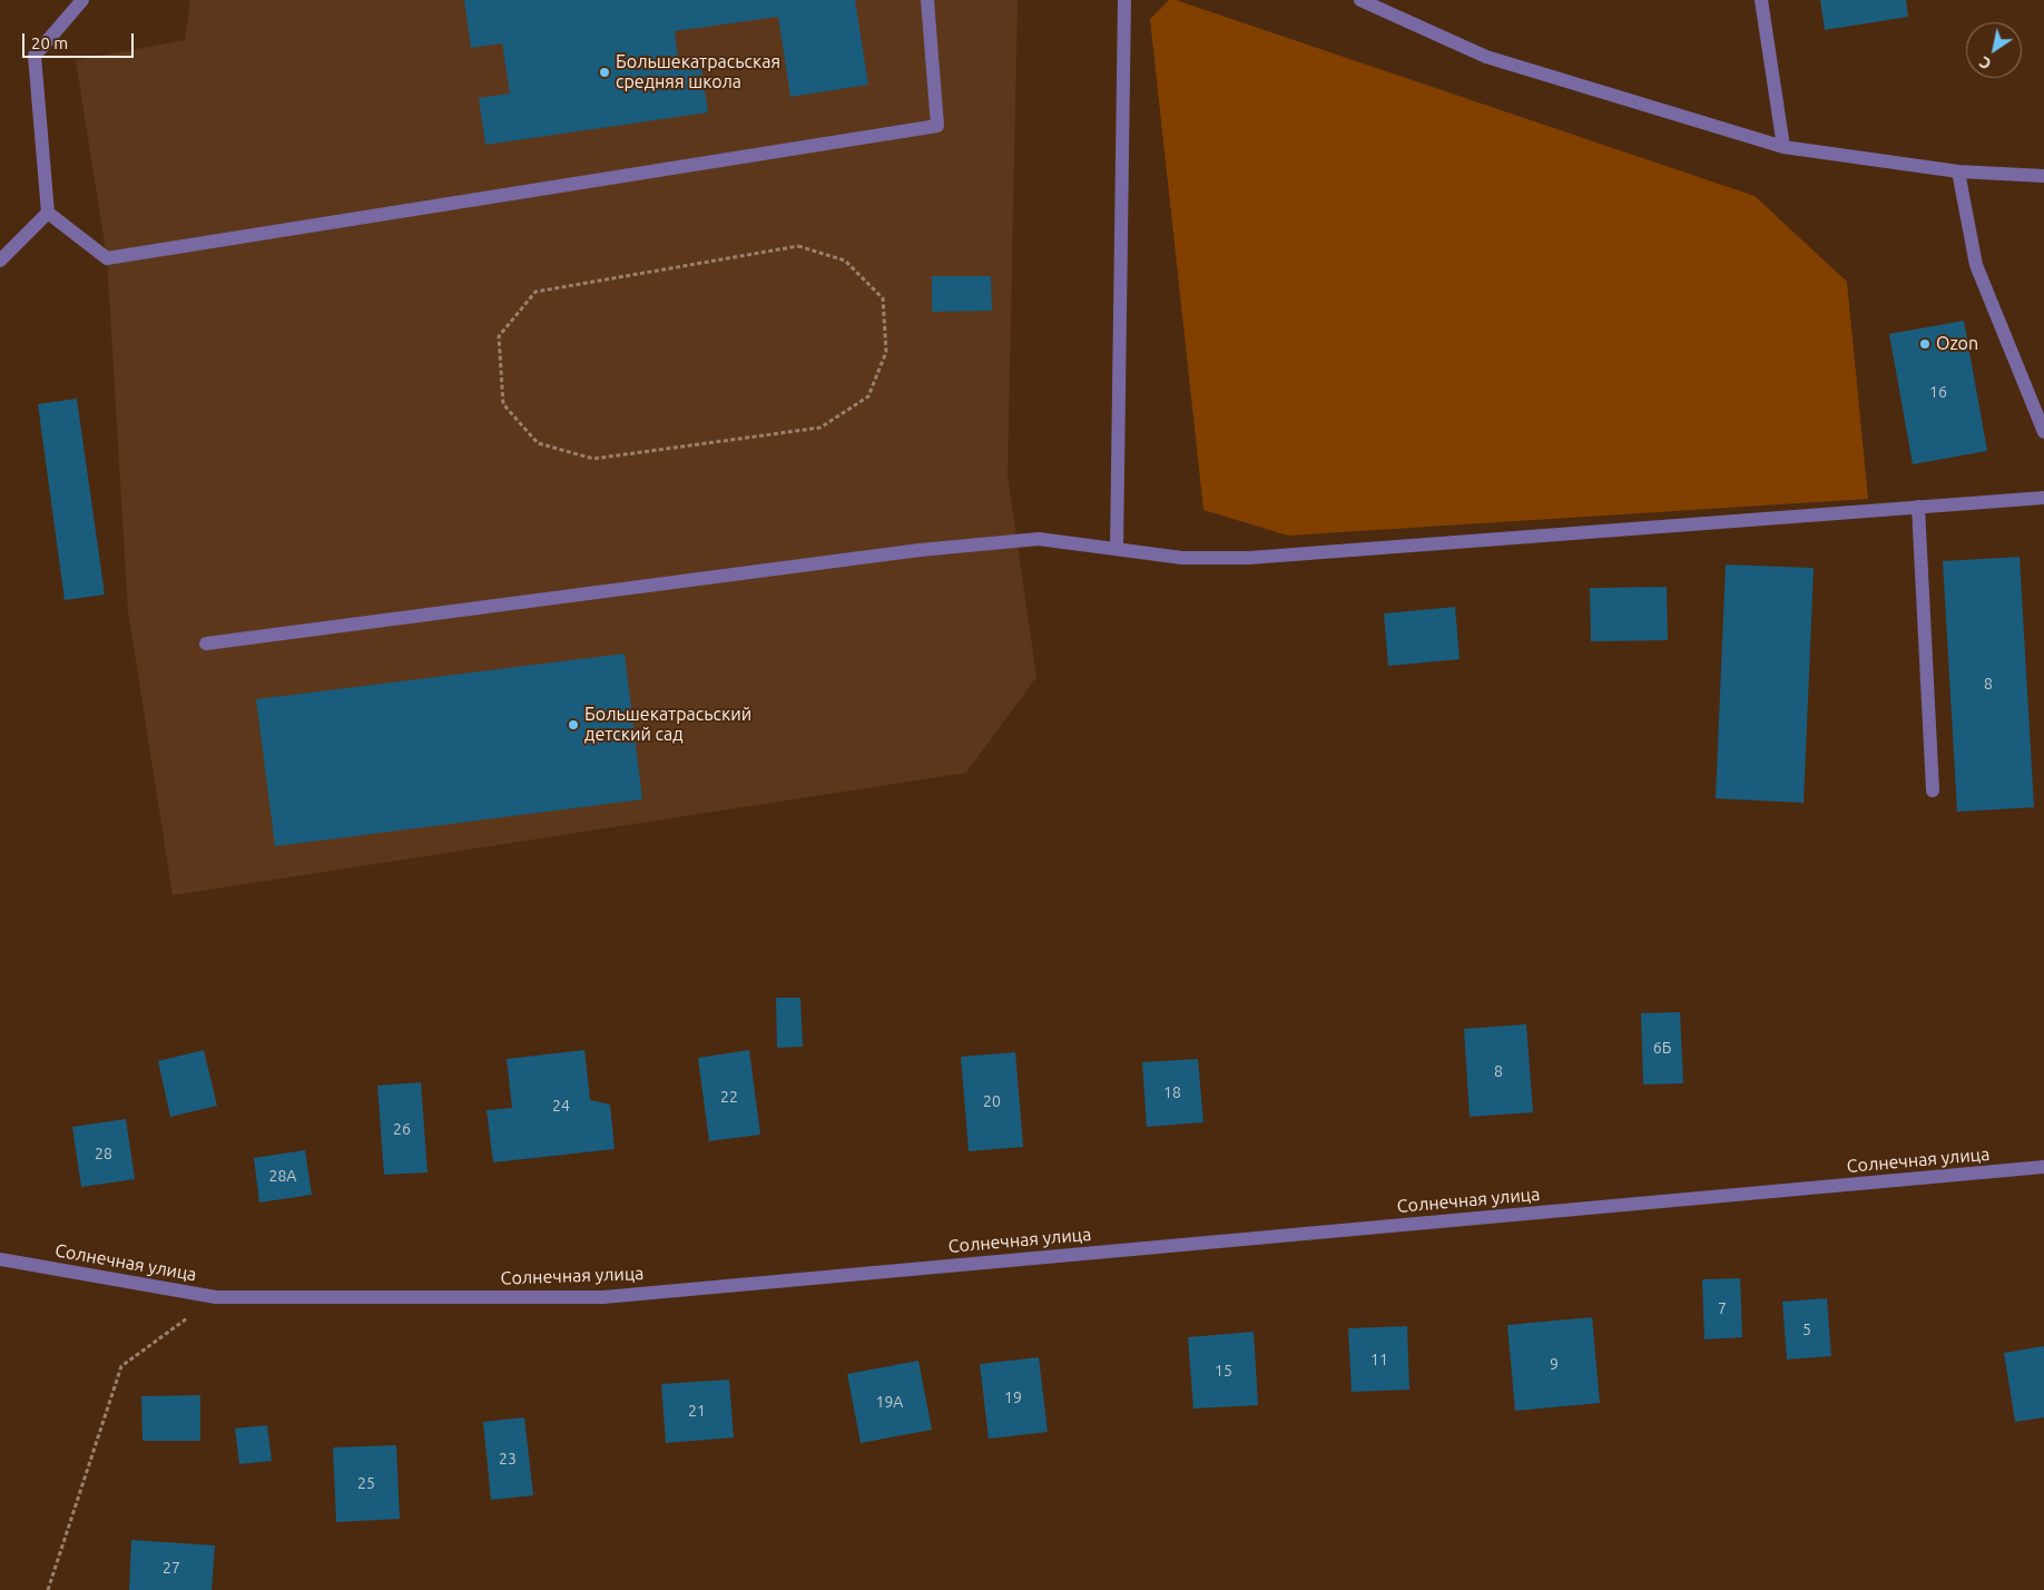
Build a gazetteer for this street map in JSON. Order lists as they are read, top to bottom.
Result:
{
  "streets": {
    "street": ["Солнечная улица"]
  },
  "places": ["Большекатрасьская средняя школа", "Ozon", "Большекатрасьский детский сад"],
  "house_numbers": [
    "16",
    "8",
    "6Б",
    "8",
    "18",
    "22",
    "20",
    "24",
    "26",
    "28",
    "28А",
    "7",
    "5",
    "11",
    "9",
    "15",
    "19",
    "19А",
    "21",
    "23",
    "25",
    "27"
  ],
  "scale_bar": "20 m",
  "north": "bottom left"
}
